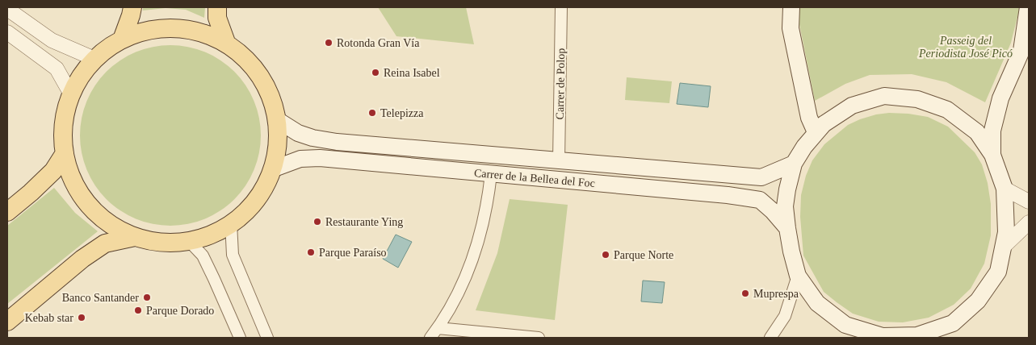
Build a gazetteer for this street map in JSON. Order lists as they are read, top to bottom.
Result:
{
  "streets": {
    "main road": ["Carrer de la Bellea del Foc"],
    "street": ["Carrer de Polop"]
  },
  "crossings": [
    ["Carrer de Polop", "Carrer de la Bellea del Foc"]
  ],
  "parks": ["Passeig del Periodista José Picó"],
  "places": [
    "Rotonda Gran Vía",
    "Reina Isabel",
    "Telepizza",
    "Restaurante Ying",
    "Parque Paraíso",
    "Parque Norte",
    "Muprespa",
    "Banco Santander",
    "Parque Dorado",
    "Kebab star"
  ]
}
